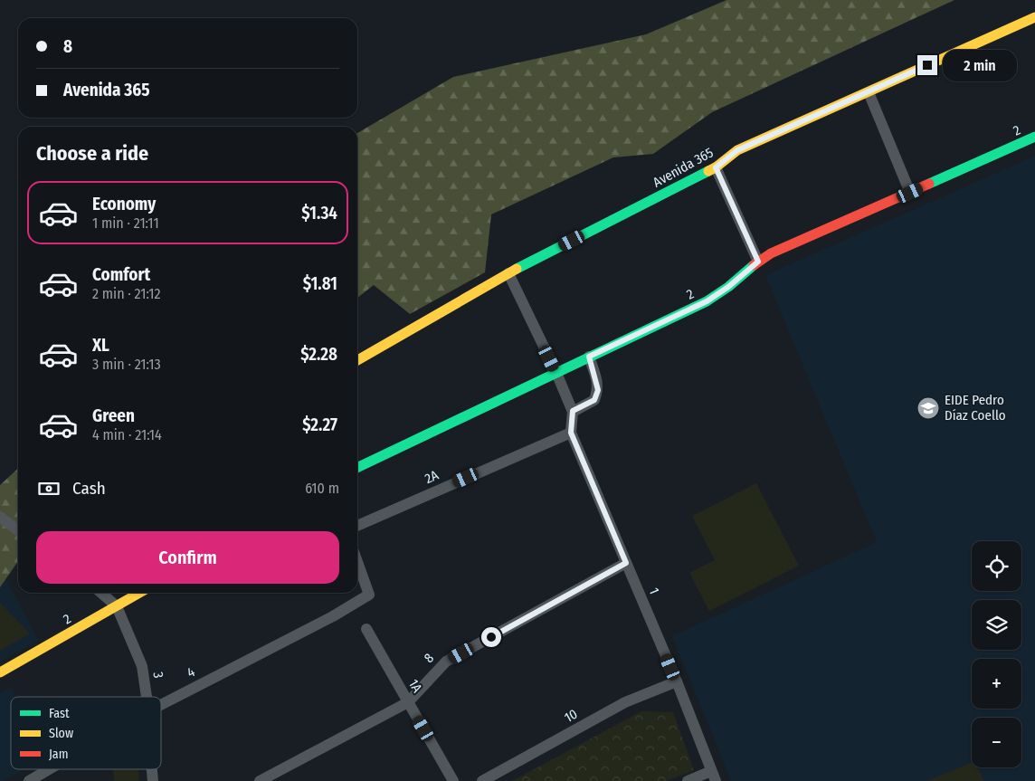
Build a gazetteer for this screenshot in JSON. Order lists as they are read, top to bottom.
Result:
{
  "streets": {
    "street": [
      "2",
      "Avenida 365",
      "2A",
      "1",
      "8",
      "4",
      "3",
      "1A",
      "10"
    ]
  },
  "crossings": [
    ["2", "1"],
    ["2", "3"],
    ["Avenida 365", "1"],
    ["2A", "1"],
    ["1", "8"],
    ["1", "10"],
    ["8", "1A"]
  ],
  "places": {
    "school or university": ["EIDE Pedro Díaz Coello"]
  },
  "legend": ["Fast", "Slow", "Jam"],
  "page": {
    "banner": ["8", "Avenida 365"],
    "bubble": "2 min",
    "heading": "Choose a ride",
    "list": [
      {
        "name": "Economy",
        "note": "1 min · 21:11",
        "value": "$1.34"
      },
      {
        "name": "Comfort",
        "note": "2 min · 21:12",
        "value": "$1.81"
      },
      {
        "name": "XL",
        "note": "3 min · 21:13",
        "value": "$2.28"
      },
      {
        "name": "Green",
        "note": "4 min · 21:14",
        "value": "$2.27"
      }
    ],
    "pay": ["Cash", "610 m"],
    "buttons": "Confirm",
    "map_buttons": ["+", "−"]
  }
}
